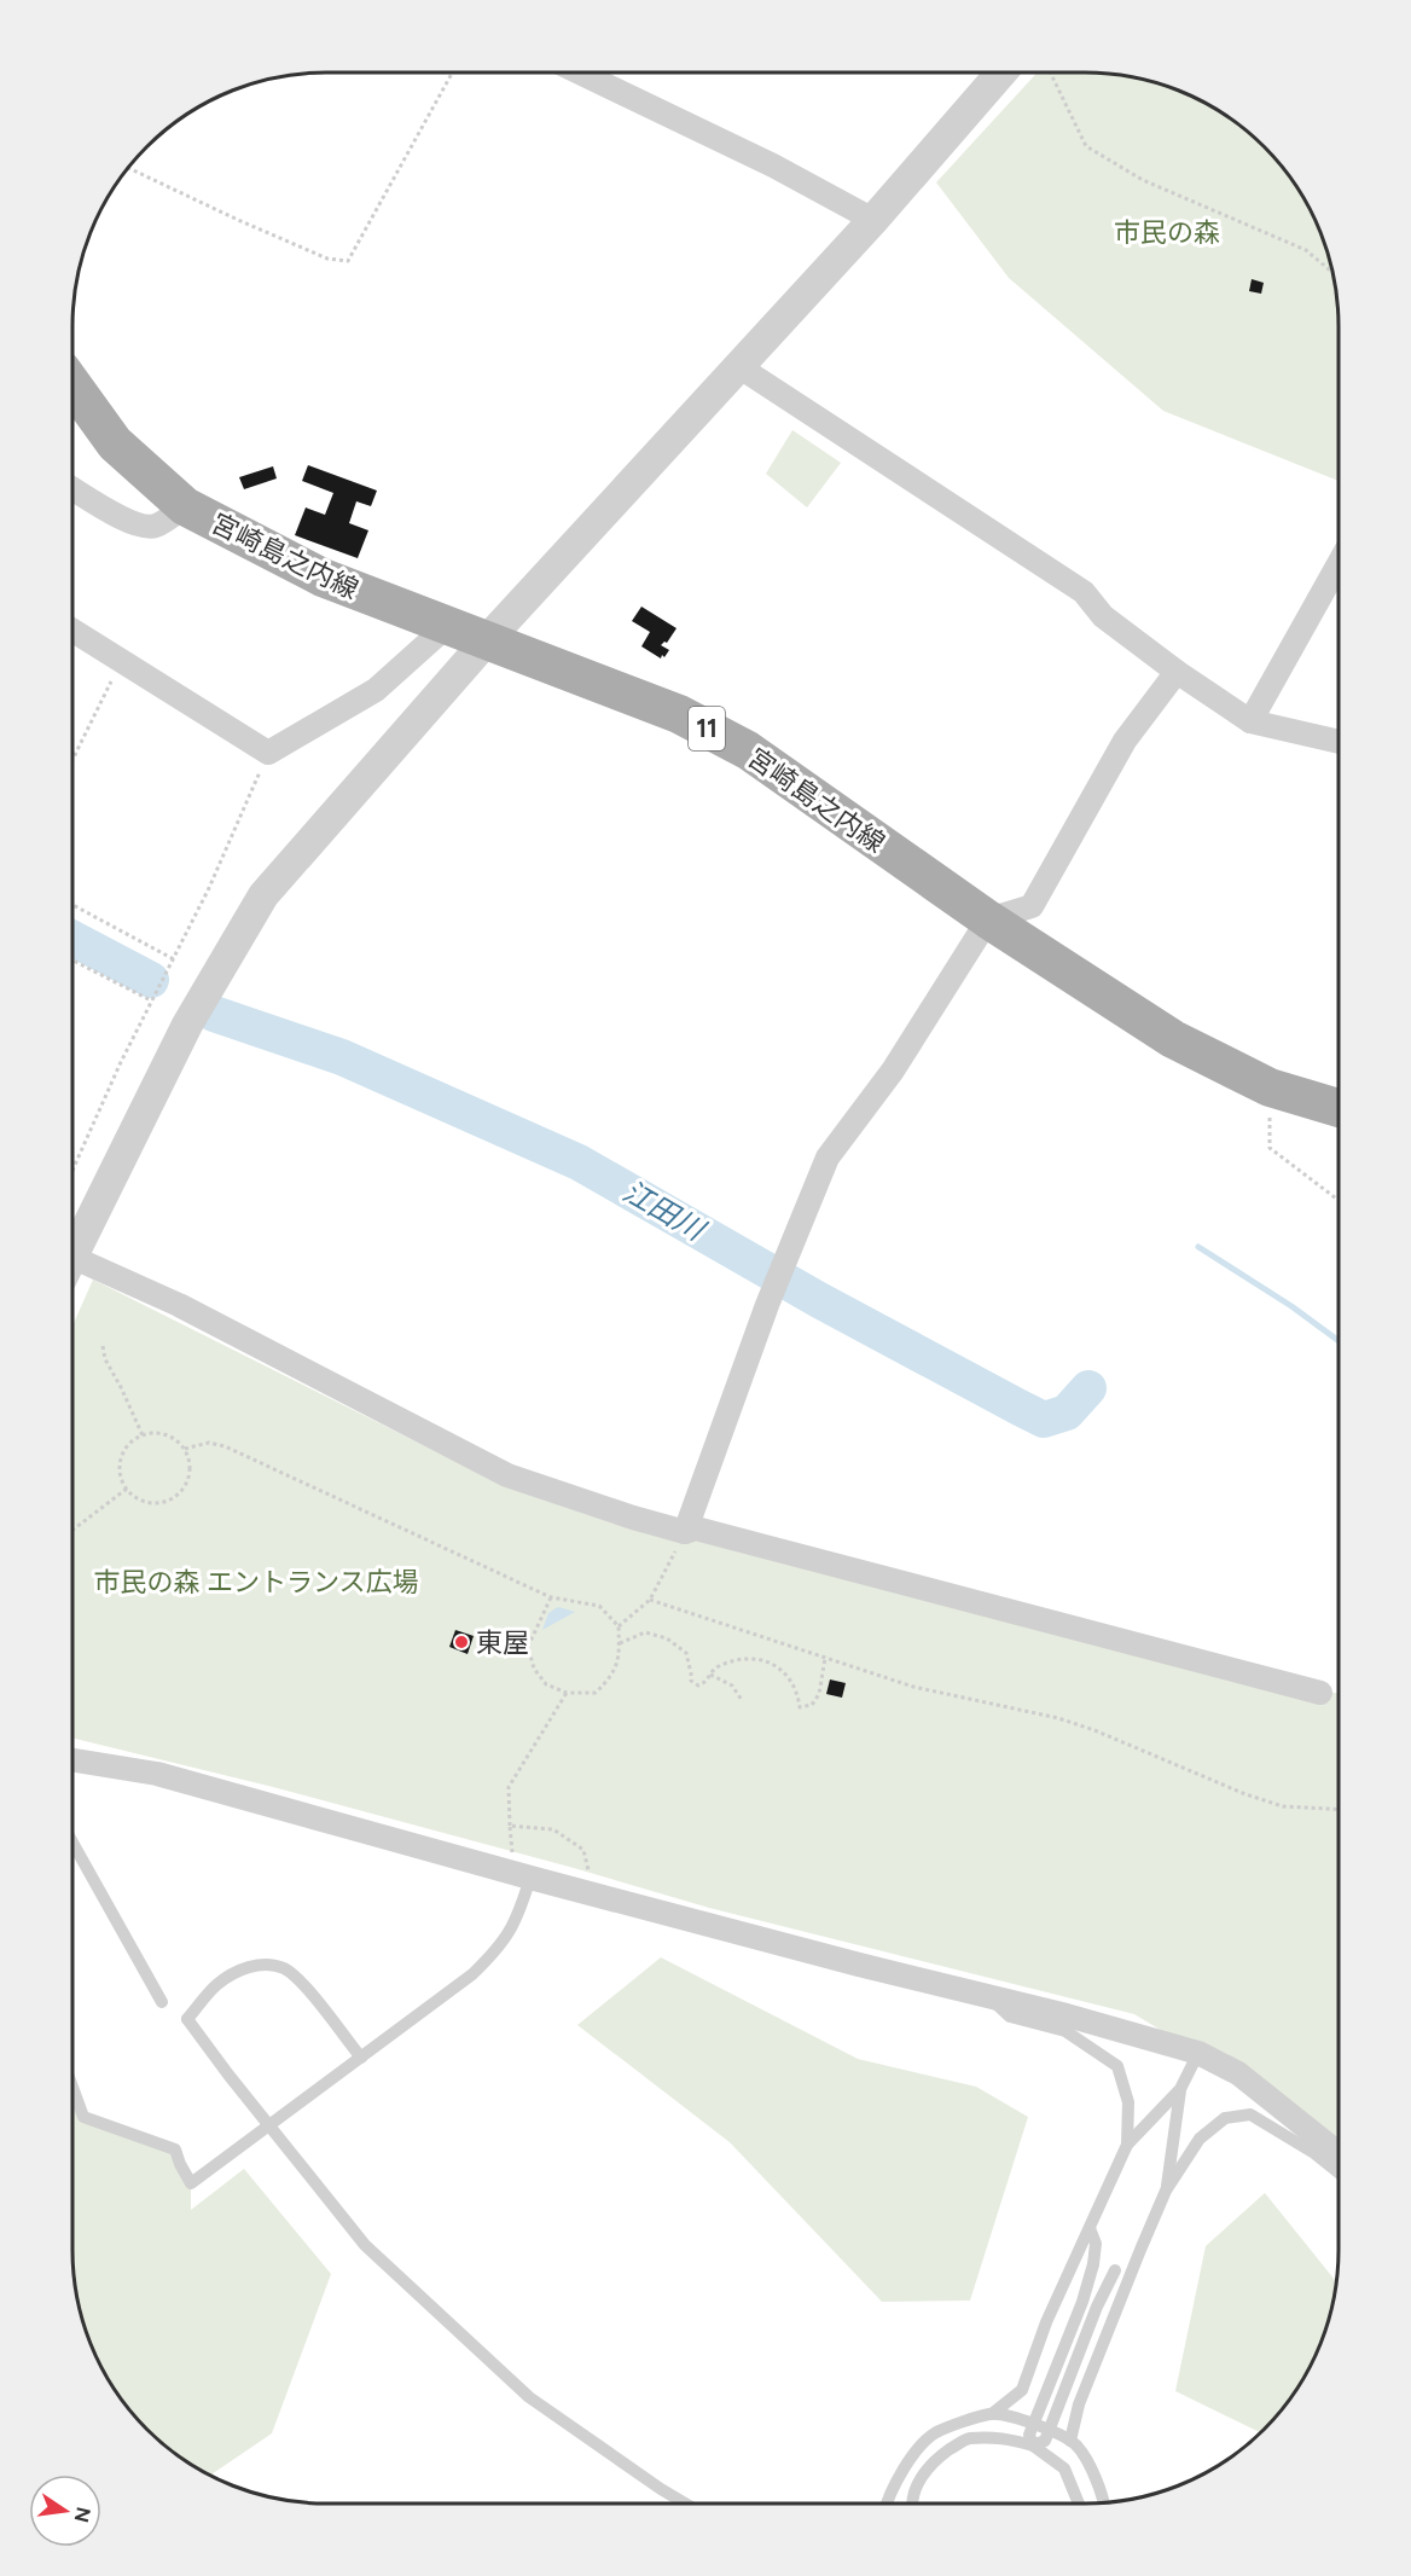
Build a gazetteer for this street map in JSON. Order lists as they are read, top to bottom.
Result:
{
  "streets": {
    "main road": ["宮崎島之内線", "11"]
  },
  "water": ["江田川"],
  "parks": ["市民の森", "市民の森 エントランス広場"],
  "places": ["東屋"],
  "north": "right"
}
